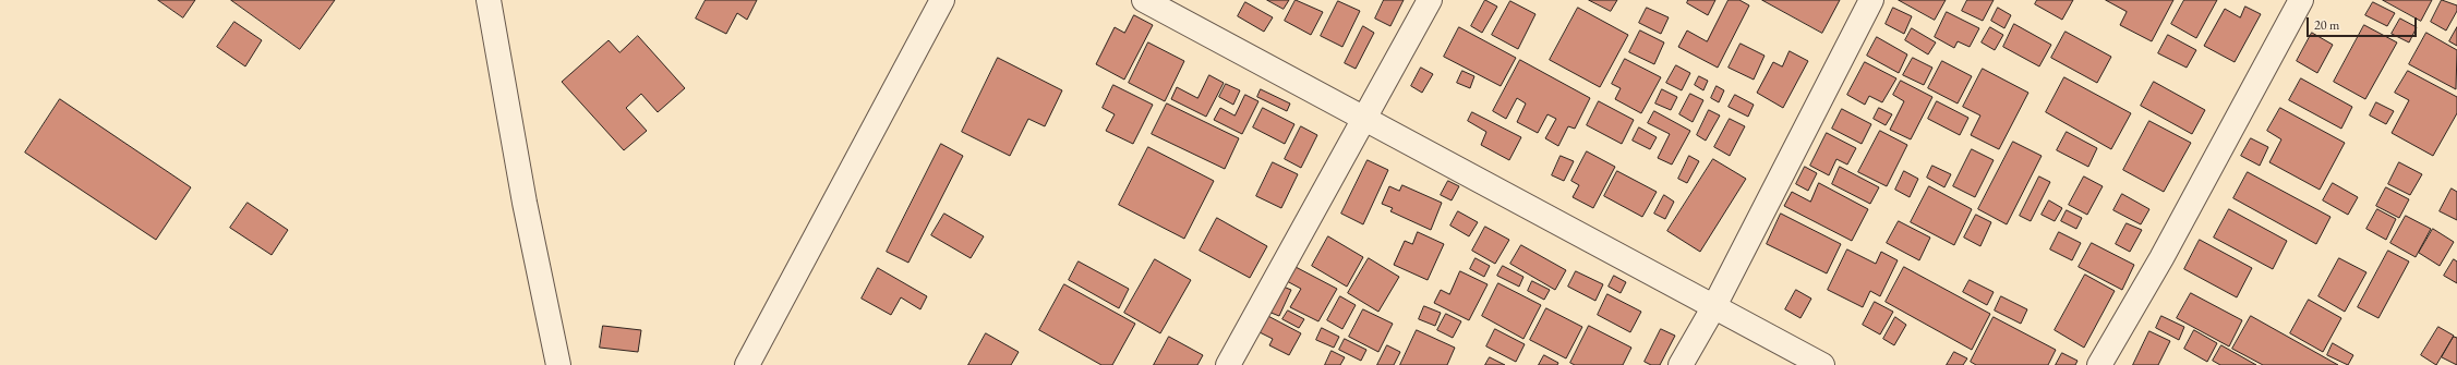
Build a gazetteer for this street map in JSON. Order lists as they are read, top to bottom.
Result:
{
  "scale_bar": "20 m"
}
